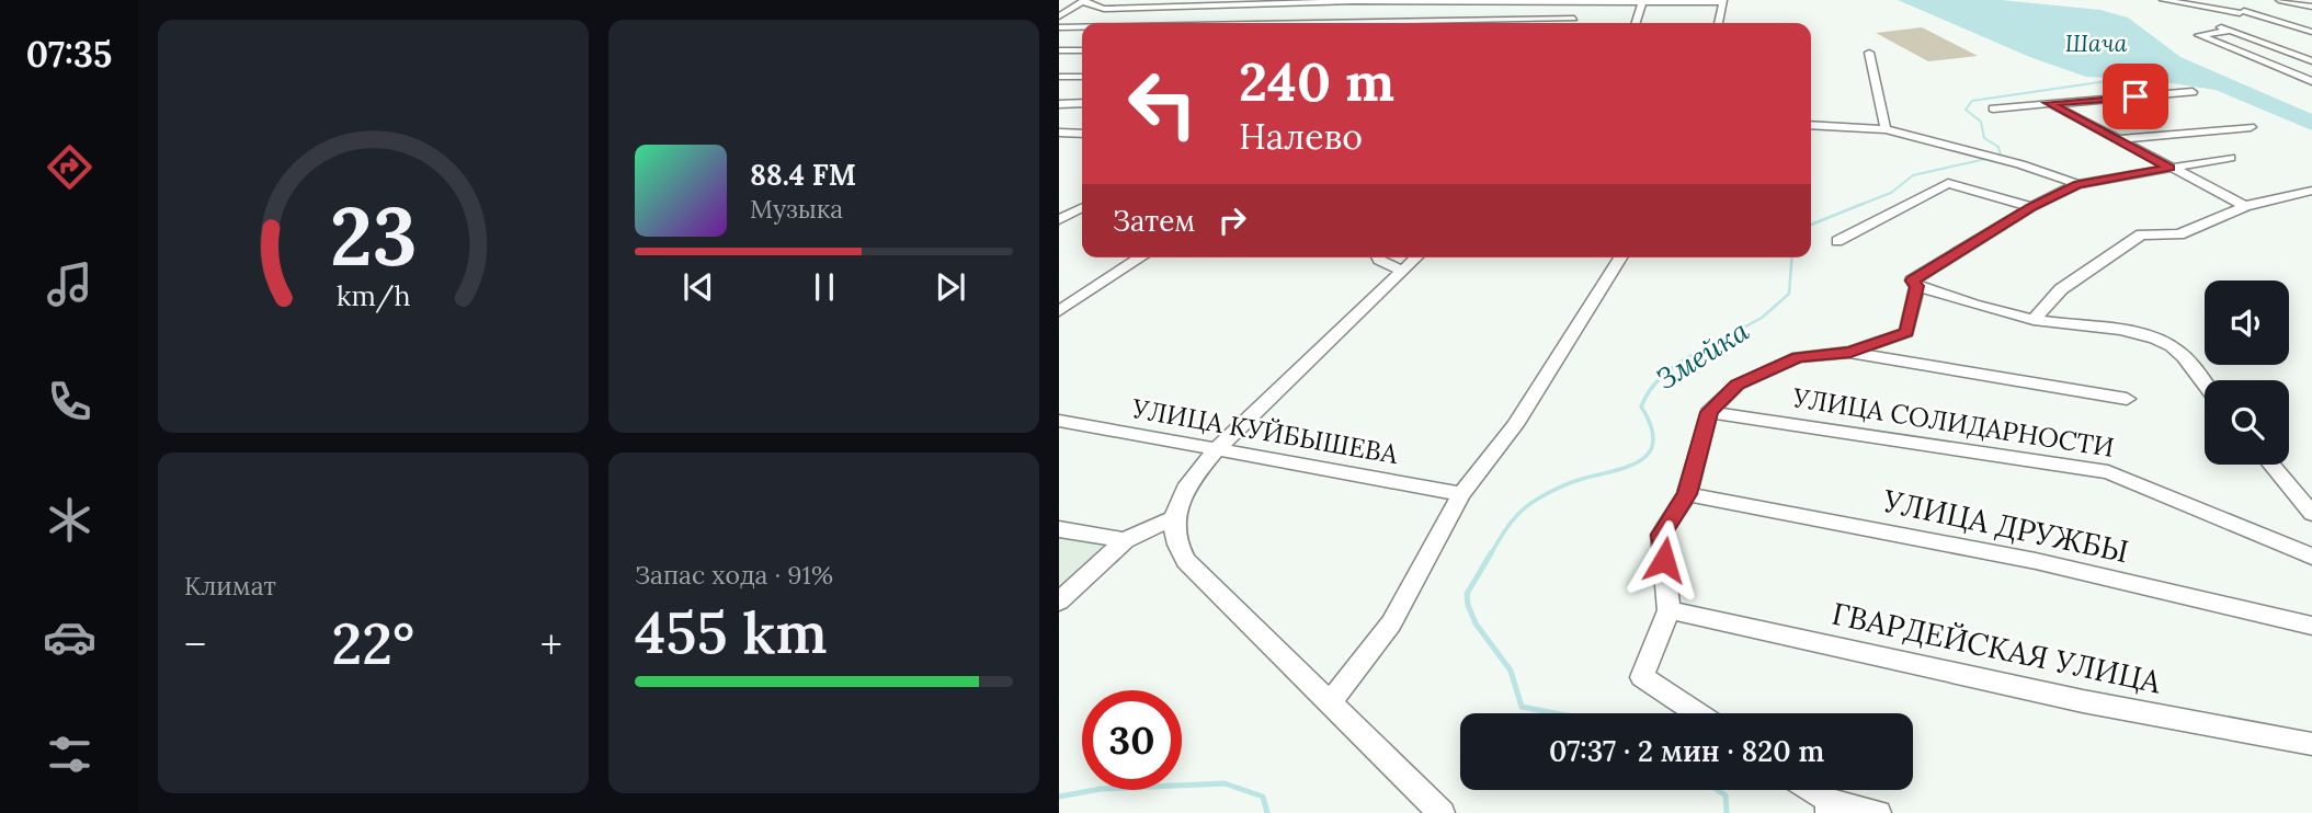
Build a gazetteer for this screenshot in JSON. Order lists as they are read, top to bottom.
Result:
{
  "streets": {
    "street": [
      "УЛИЦА СОЛИДАРНОСТИ",
      "УЛИЦА КУЙБЫШЕВА",
      "УЛИЦА ДРУЖБЫ",
      "ГВАРДЕЙСКАЯ УЛИЦА"
    ]
  },
  "water": ["Шача", "Змейка"],
  "page": {
    "tabs": "07:35",
    "turn": ["240 m", "Налево"],
    "song": ["88.4 FM", "Музыка"],
    "then": "Затем",
    "tile": [
      "Климат",
      ["Запас хода · 91%", "455 km"]
    ],
    "heat": ["−", "22°", "+"],
    "limit": "30",
    "trip": "07:37 · 2 мин · 820 m",
    "gauge": ["23", "km/h"]
  }
}
